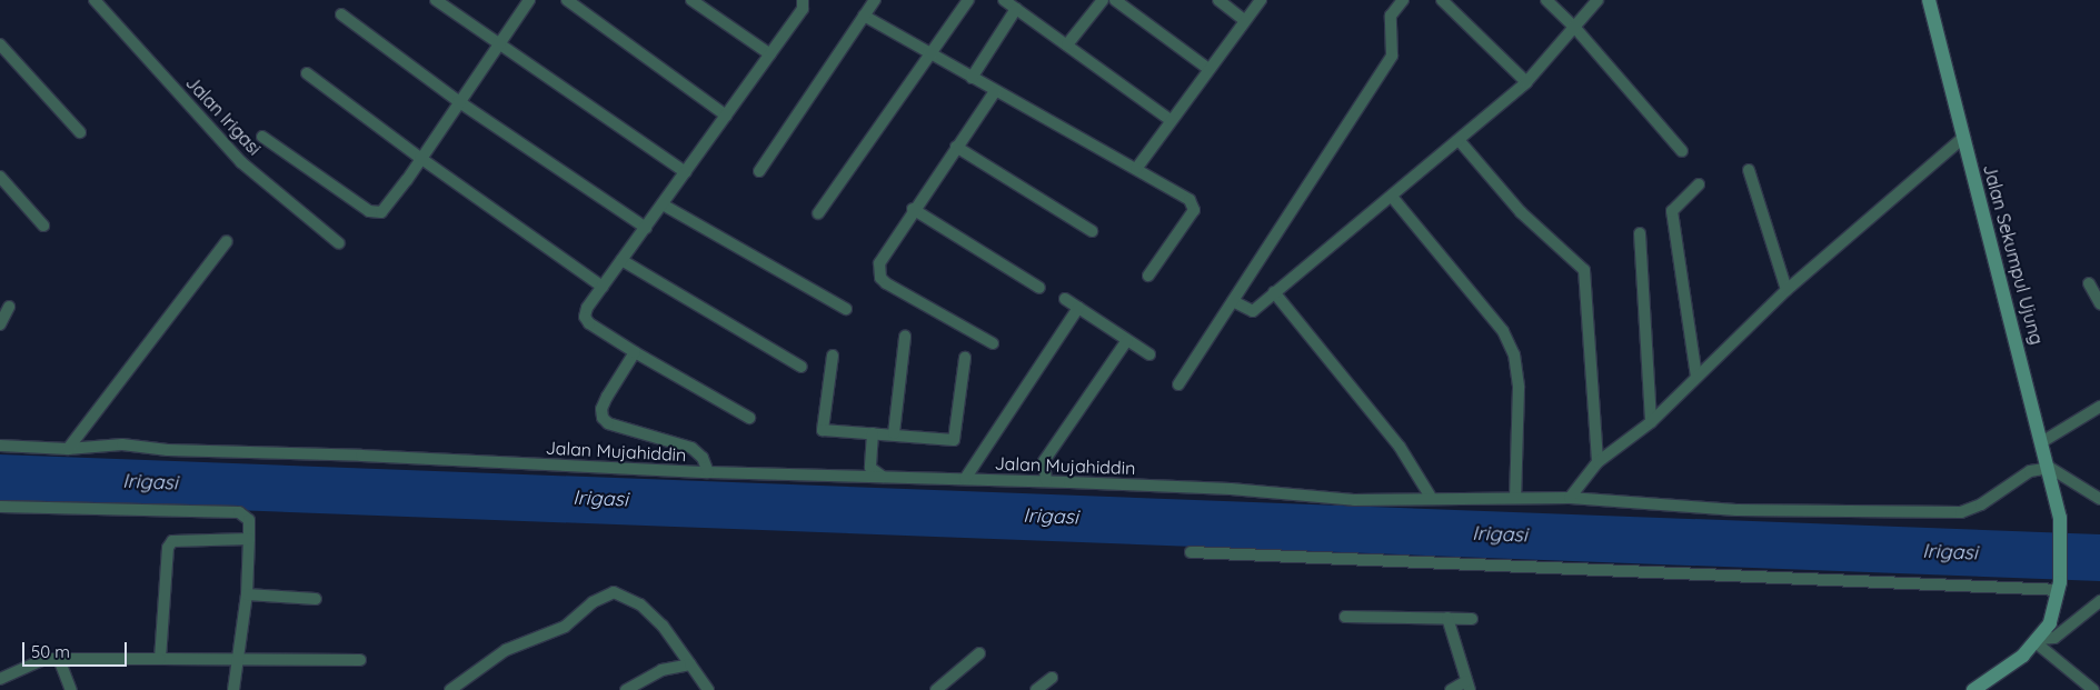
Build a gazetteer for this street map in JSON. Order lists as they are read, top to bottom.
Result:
{
  "streets": {
    "main road": ["Jalan Sekumpul Ujung"],
    "street": ["Jalan Irigasi", "Jalan Mujahiddin"]
  },
  "crossings": [
    ["Jalan Sekumpul Ujung", "Jalan Mujahiddin"]
  ],
  "water": ["Irigasi"],
  "scale_bar": "50 m"
}
